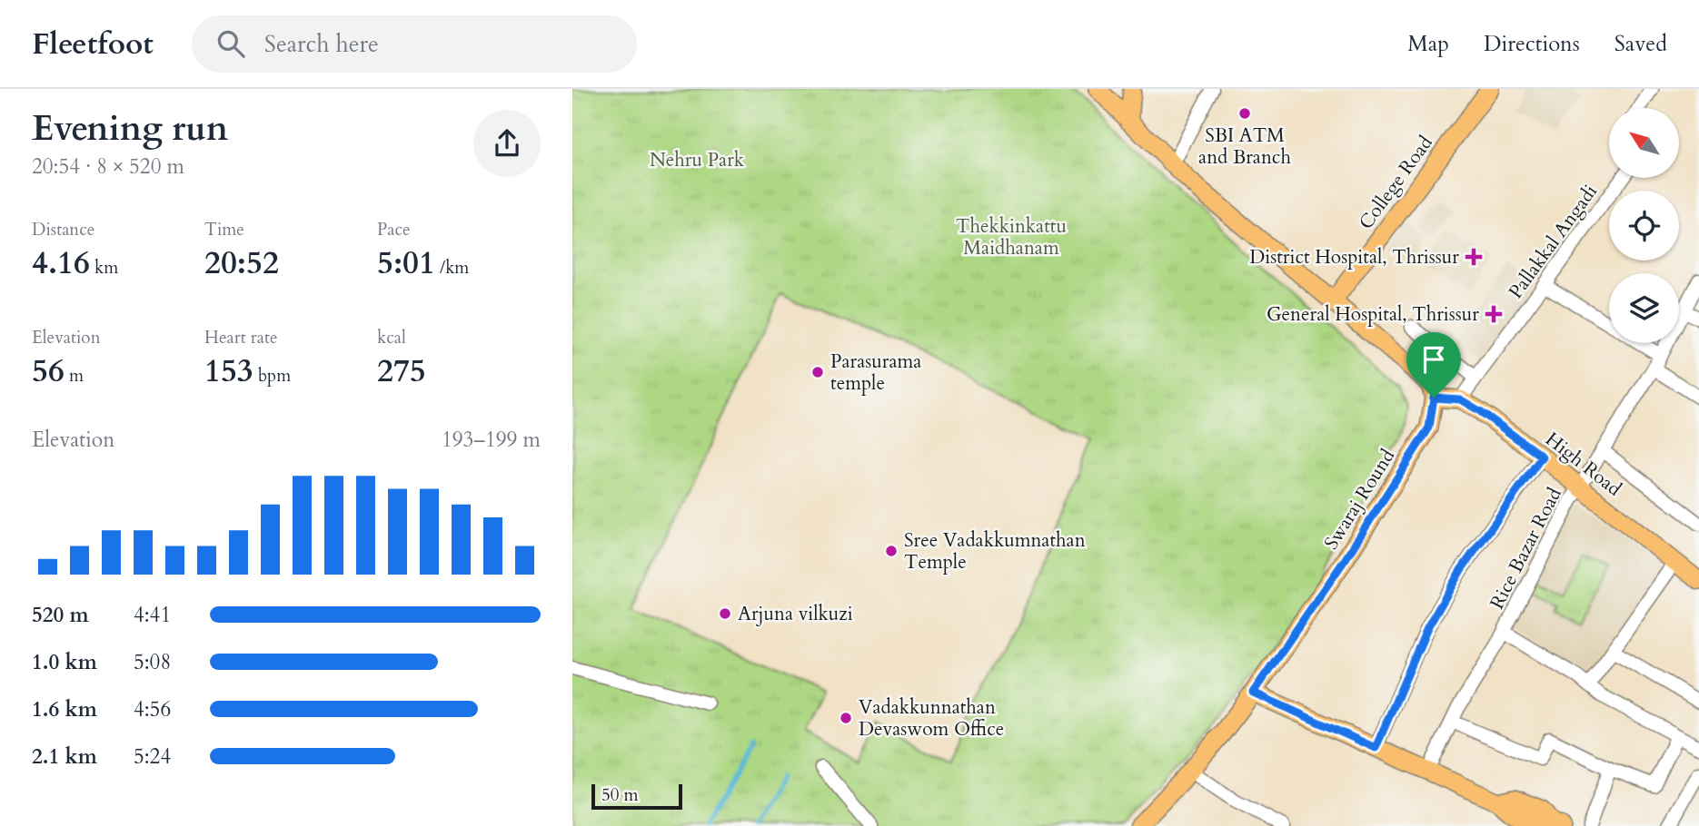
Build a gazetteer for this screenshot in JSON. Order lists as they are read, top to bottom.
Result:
{
  "streets": {
    "main road": ["College Road", "High Road", "Swaraj Round"],
    "street": ["Pallakkal Angadi", "Rice Bazar Road"]
  },
  "crossings": [
    ["Pallakkal Angadi", "High Road"],
    ["High Road", "Swaraj Round"],
    ["High Road", "Rice Bazar Road"]
  ],
  "parks": ["Nehru Park", "Thekkinkattu Maidhanam"],
  "places": {
    "other": [
      "SBI ATM and Branch",
      "Parasurama temple",
      "Sree Vadakkumnathan Temple",
      "Arjuna vilkuzi",
      "Vadakkunnathan Devaswom Office"
    ],
    "health": ["District Hospital, Thrissur", "General Hospital, Thrissur"]
  },
  "scale_bar": "50 m",
  "north": "top left",
  "page": {
    "header": "Fleetfoot",
    "search": "Search here",
    "nav": ["Map", "Directions", "Saved"],
    "heading": ["Evening run", "20:54 · 8 × 520 m"],
    "stats": [
      ["Distance", "4.16 km"],
      ["Time", "20:52"],
      ["Pace", "5:01 /km"],
      ["Elevation", "56 m"],
      ["Heart rate", "153 bpm"],
      ["kcal", "275"]
    ],
    "chart": ["Elevation", "193–199 m"],
    "list": [
      {
        "name": "520 m",
        "note": "4:41"
      },
      {
        "name": "1.0 km",
        "note": "5:08"
      },
      {
        "name": "1.6 km",
        "note": "4:56"
      },
      {
        "name": "2.1 km",
        "note": "5:24"
      }
    ],
    "scale": "50 m"
  }
}
